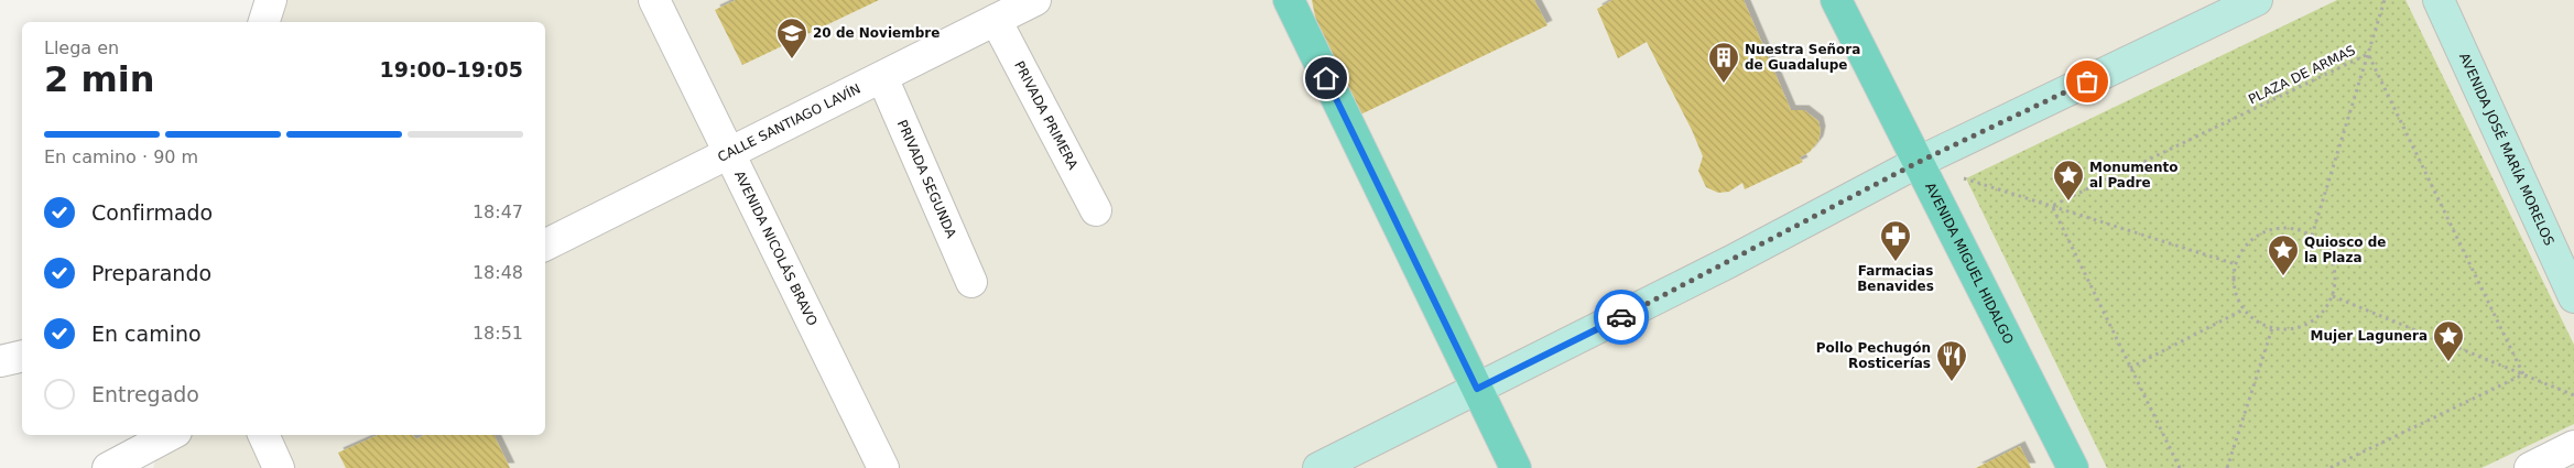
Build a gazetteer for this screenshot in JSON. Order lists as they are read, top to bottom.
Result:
{
  "streets": {
    "main road": ["AVENIDA JOSÉ MARÍA MORELOS", "AVENIDA MIGUEL HIDALGO"],
    "street": [
      "PRIVADA PRIMERA",
      "CALLE SANTIAGO LAVÍN",
      "PRIVADA SEGUNDA",
      "AVENIDA NICOLÁS BRAVO"
    ],
    "path": ["PLAZA DE ARMAS"]
  },
  "crossings": [
    ["PRIVADA PRIMERA", "CALLE SANTIAGO LAVÍN"],
    ["CALLE SANTIAGO LAVÍN", "PRIVADA SEGUNDA"],
    ["CALLE SANTIAGO LAVÍN", "AVENIDA NICOLÁS BRAVO"]
  ],
  "places": {
    "school or university": ["20 de Noviembre"],
    "building": ["Nuestra Señora de Guadalupe"],
    "place": ["Monumento al Padre", "Quiosco de la Plaza", "Mujer Lagunera"],
    "pharmacy": ["Farmacias Benavides"],
    "restaurant": ["Pollo Pechugón Rosticerías"]
  },
  "page": {
    "heading": ["2 min", "Llega en", "19:00–19:05"],
    "bar": "En camino · 90 m",
    "list": [
      ["Confirmado", "18:47"],
      ["Preparando", "18:48"],
      ["En camino", "18:51"],
      "Entregado"
    ]
  }
}
